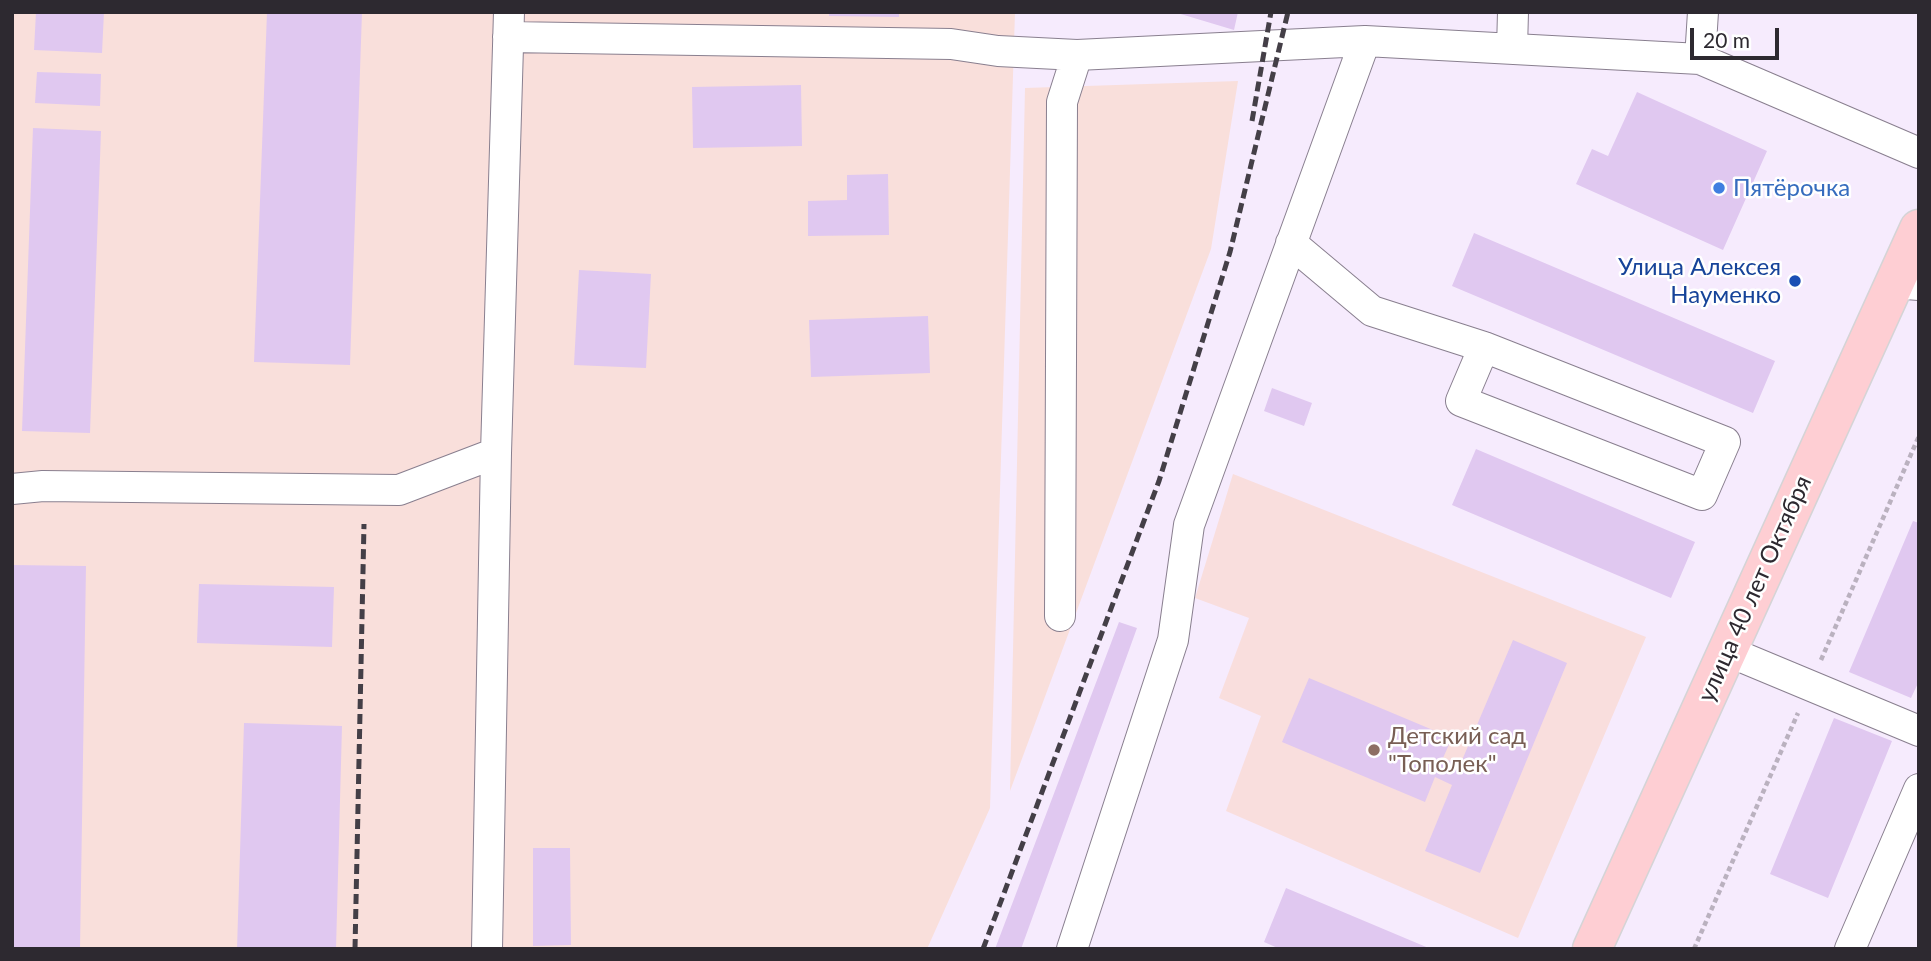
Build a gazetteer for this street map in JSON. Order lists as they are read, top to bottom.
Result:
{
  "streets": {
    "main road": ["улица 40 лет Октября"]
  },
  "places": ["Пятёрочка", "Улица Алексея Науменко", "Детский сад \"Тополек\""],
  "scale_bar": "20 m"
}
